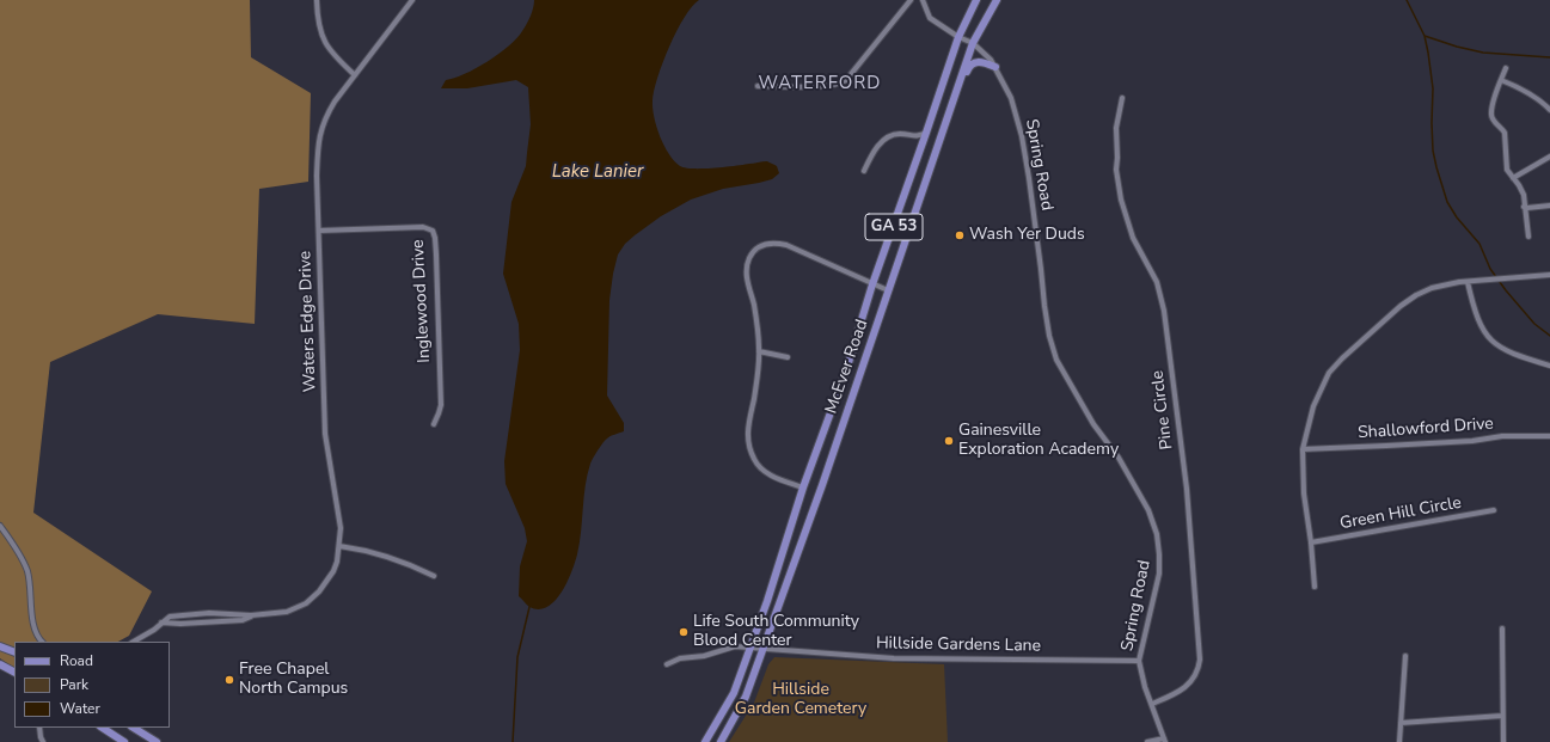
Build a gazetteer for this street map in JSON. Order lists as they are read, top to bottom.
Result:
{
  "streets": {
    "main road": ["GA 53", "McEver Road"],
    "street": [
      "Spring Road",
      "Inglewood Drive",
      "Waters Edge Drive",
      "Pine Circle",
      "Shallowford Drive",
      "Green Hill Circle",
      "Hillside Gardens Lane"
    ]
  },
  "crossings": [
    ["Spring Road", "McEver Road"],
    ["Spring Road", "Pine Circle"],
    ["Spring Road", "Hillside Gardens Lane"],
    ["Inglewood Drive", "Waters Edge Drive"],
    ["McEver Road", "Hillside Gardens Lane"]
  ],
  "districts": ["WATERFORD"],
  "water": ["Lake Lanier"],
  "parks": ["Hillside Garden Cemetery"],
  "places": [
    "Wash Yer Duds",
    "Gainesville Exploration Academy",
    "Life South Community Blood Center",
    "Free Chapel North Campus"
  ],
  "legend": ["Road", "Park", "Water"]
}
